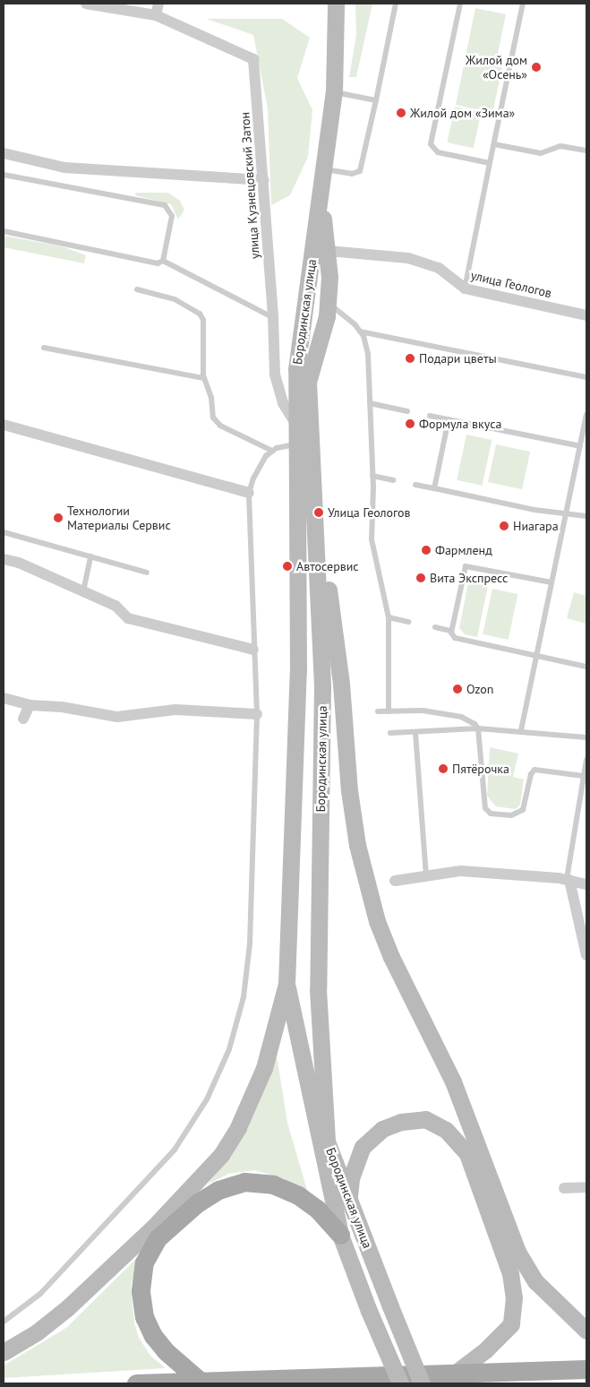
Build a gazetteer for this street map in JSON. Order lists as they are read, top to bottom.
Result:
{
  "streets": {
    "street": ["улица Кузнецовский Затон", "улица Геологов", "Бородинская улица"]
  },
  "crossings": [
    ["улица Кузнецовский Затон", "Бородинская улица"],
    ["улица Геологов", "Бородинская улица"]
  ],
  "places": [
    "Жилой дом «Осень»",
    "Жилой дом «Зима»",
    "Подари цветы",
    "Формула вкуса",
    "Улица Геологов",
    "Технологии Материалы Сервис",
    "Ниагара",
    "Фармленд",
    "Автосервис",
    "Вита Экспресс",
    "Ozon",
    "Пятёрочка"
  ]
}
